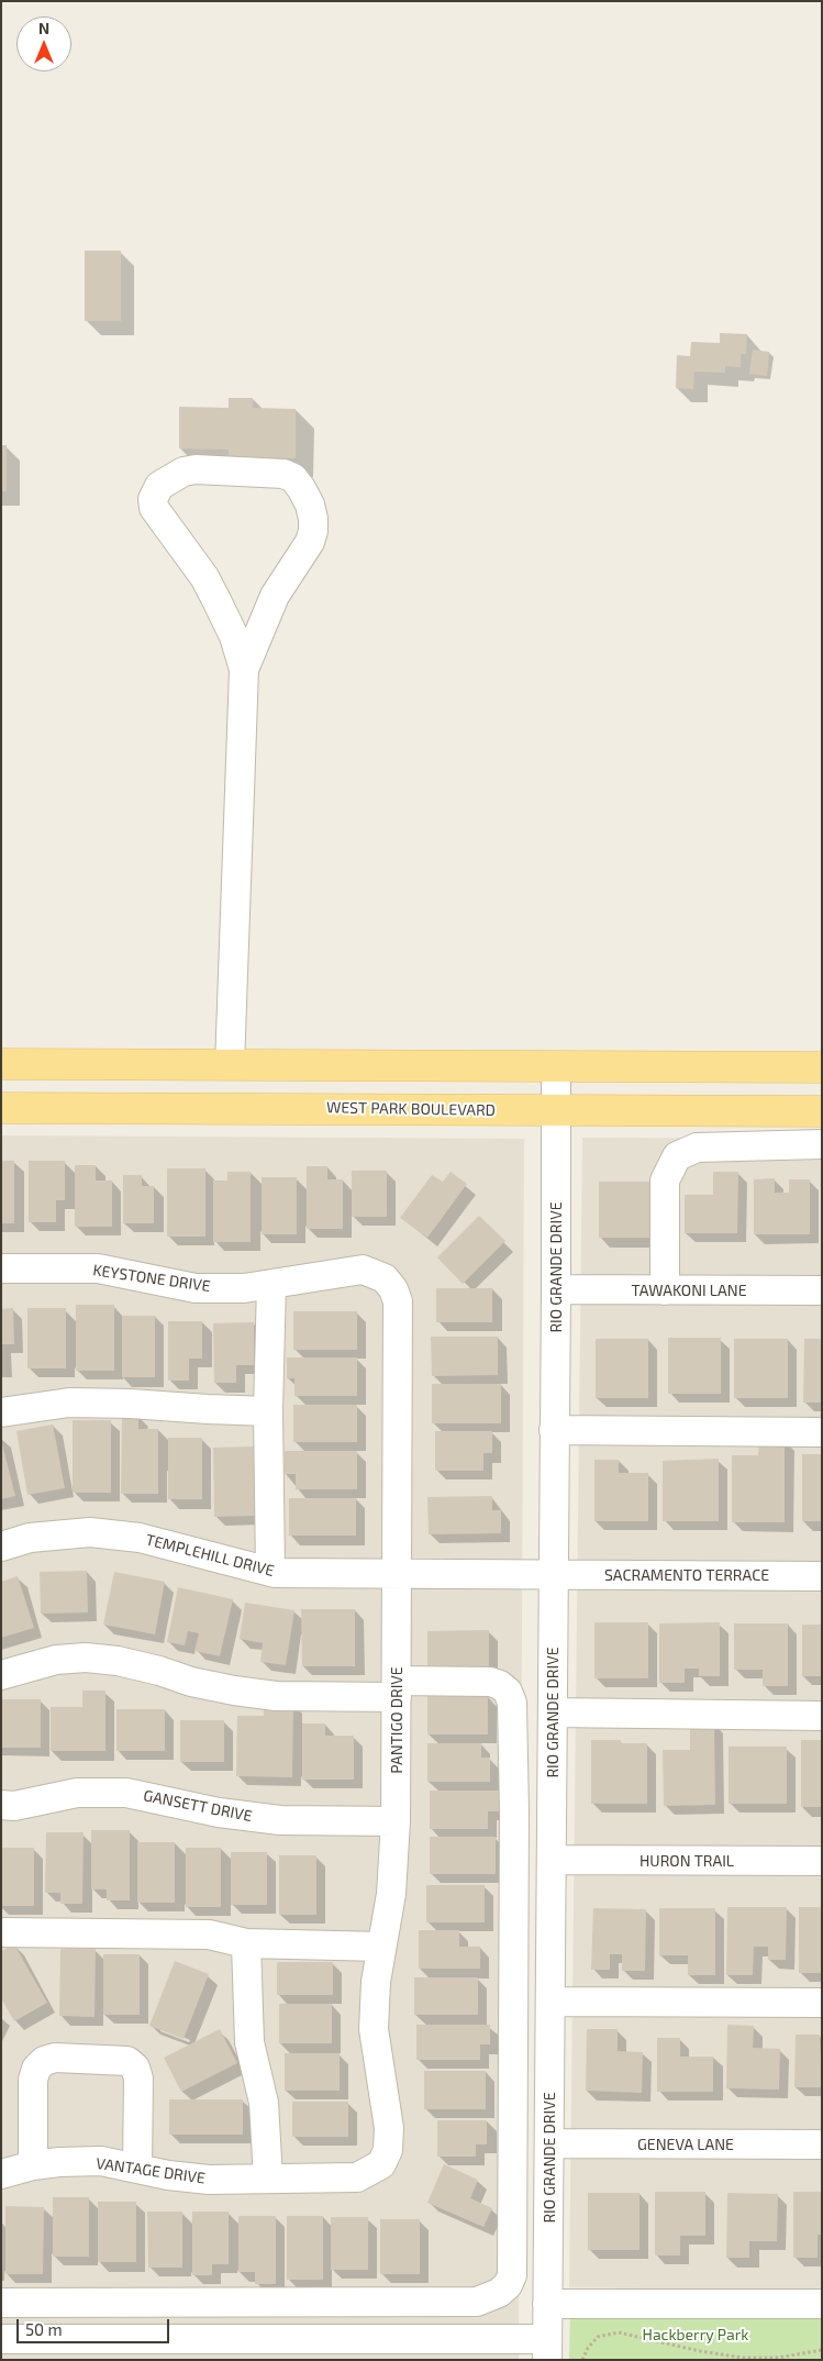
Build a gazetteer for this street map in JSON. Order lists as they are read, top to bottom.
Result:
{
  "streets": {
    "main road": ["WEST PARK BOULEVARD"],
    "street": [
      "RIO GRANDE DRIVE",
      "KEYSTONE DRIVE",
      "TAWAKONI LANE",
      "TEMPLEHILL DRIVE",
      "SACRAMENTO TERRACE",
      "PANTIGO DRIVE",
      "GANSETT DRIVE",
      "HURON TRAIL",
      "GENEVA LANE",
      "VANTAGE DRIVE"
    ]
  },
  "crossings": [
    ["WEST PARK BOULEVARD", "RIO GRANDE DRIVE"],
    ["RIO GRANDE DRIVE", "TAWAKONI LANE"],
    ["RIO GRANDE DRIVE", "TEMPLEHILL DRIVE"],
    ["RIO GRANDE DRIVE", "SACRAMENTO TERRACE"],
    ["RIO GRANDE DRIVE", "HURON TRAIL"],
    ["RIO GRANDE DRIVE", "GENEVA LANE"],
    ["KEYSTONE DRIVE", "PANTIGO DRIVE"],
    ["TEMPLEHILL DRIVE", "SACRAMENTO TERRACE"],
    ["TEMPLEHILL DRIVE", "PANTIGO DRIVE"],
    ["PANTIGO DRIVE", "GANSETT DRIVE"],
    ["PANTIGO DRIVE", "VANTAGE DRIVE"]
  ],
  "parks": ["Hackberry Park"],
  "scale_bar": "50 m",
  "north": "top"
}
